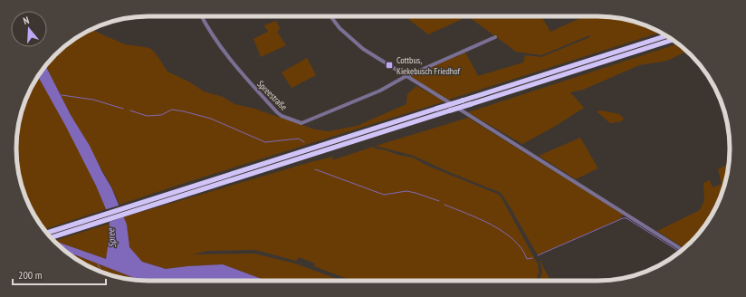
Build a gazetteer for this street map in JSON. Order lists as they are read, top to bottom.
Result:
{
  "streets": {
    "street": ["Spreestraße"]
  },
  "water": ["Spree"],
  "places": {
    "transit": ["Cottbus, Kiekebusch Friedhof"]
  },
  "scale_bar": "200 m",
  "north": "top"
}
